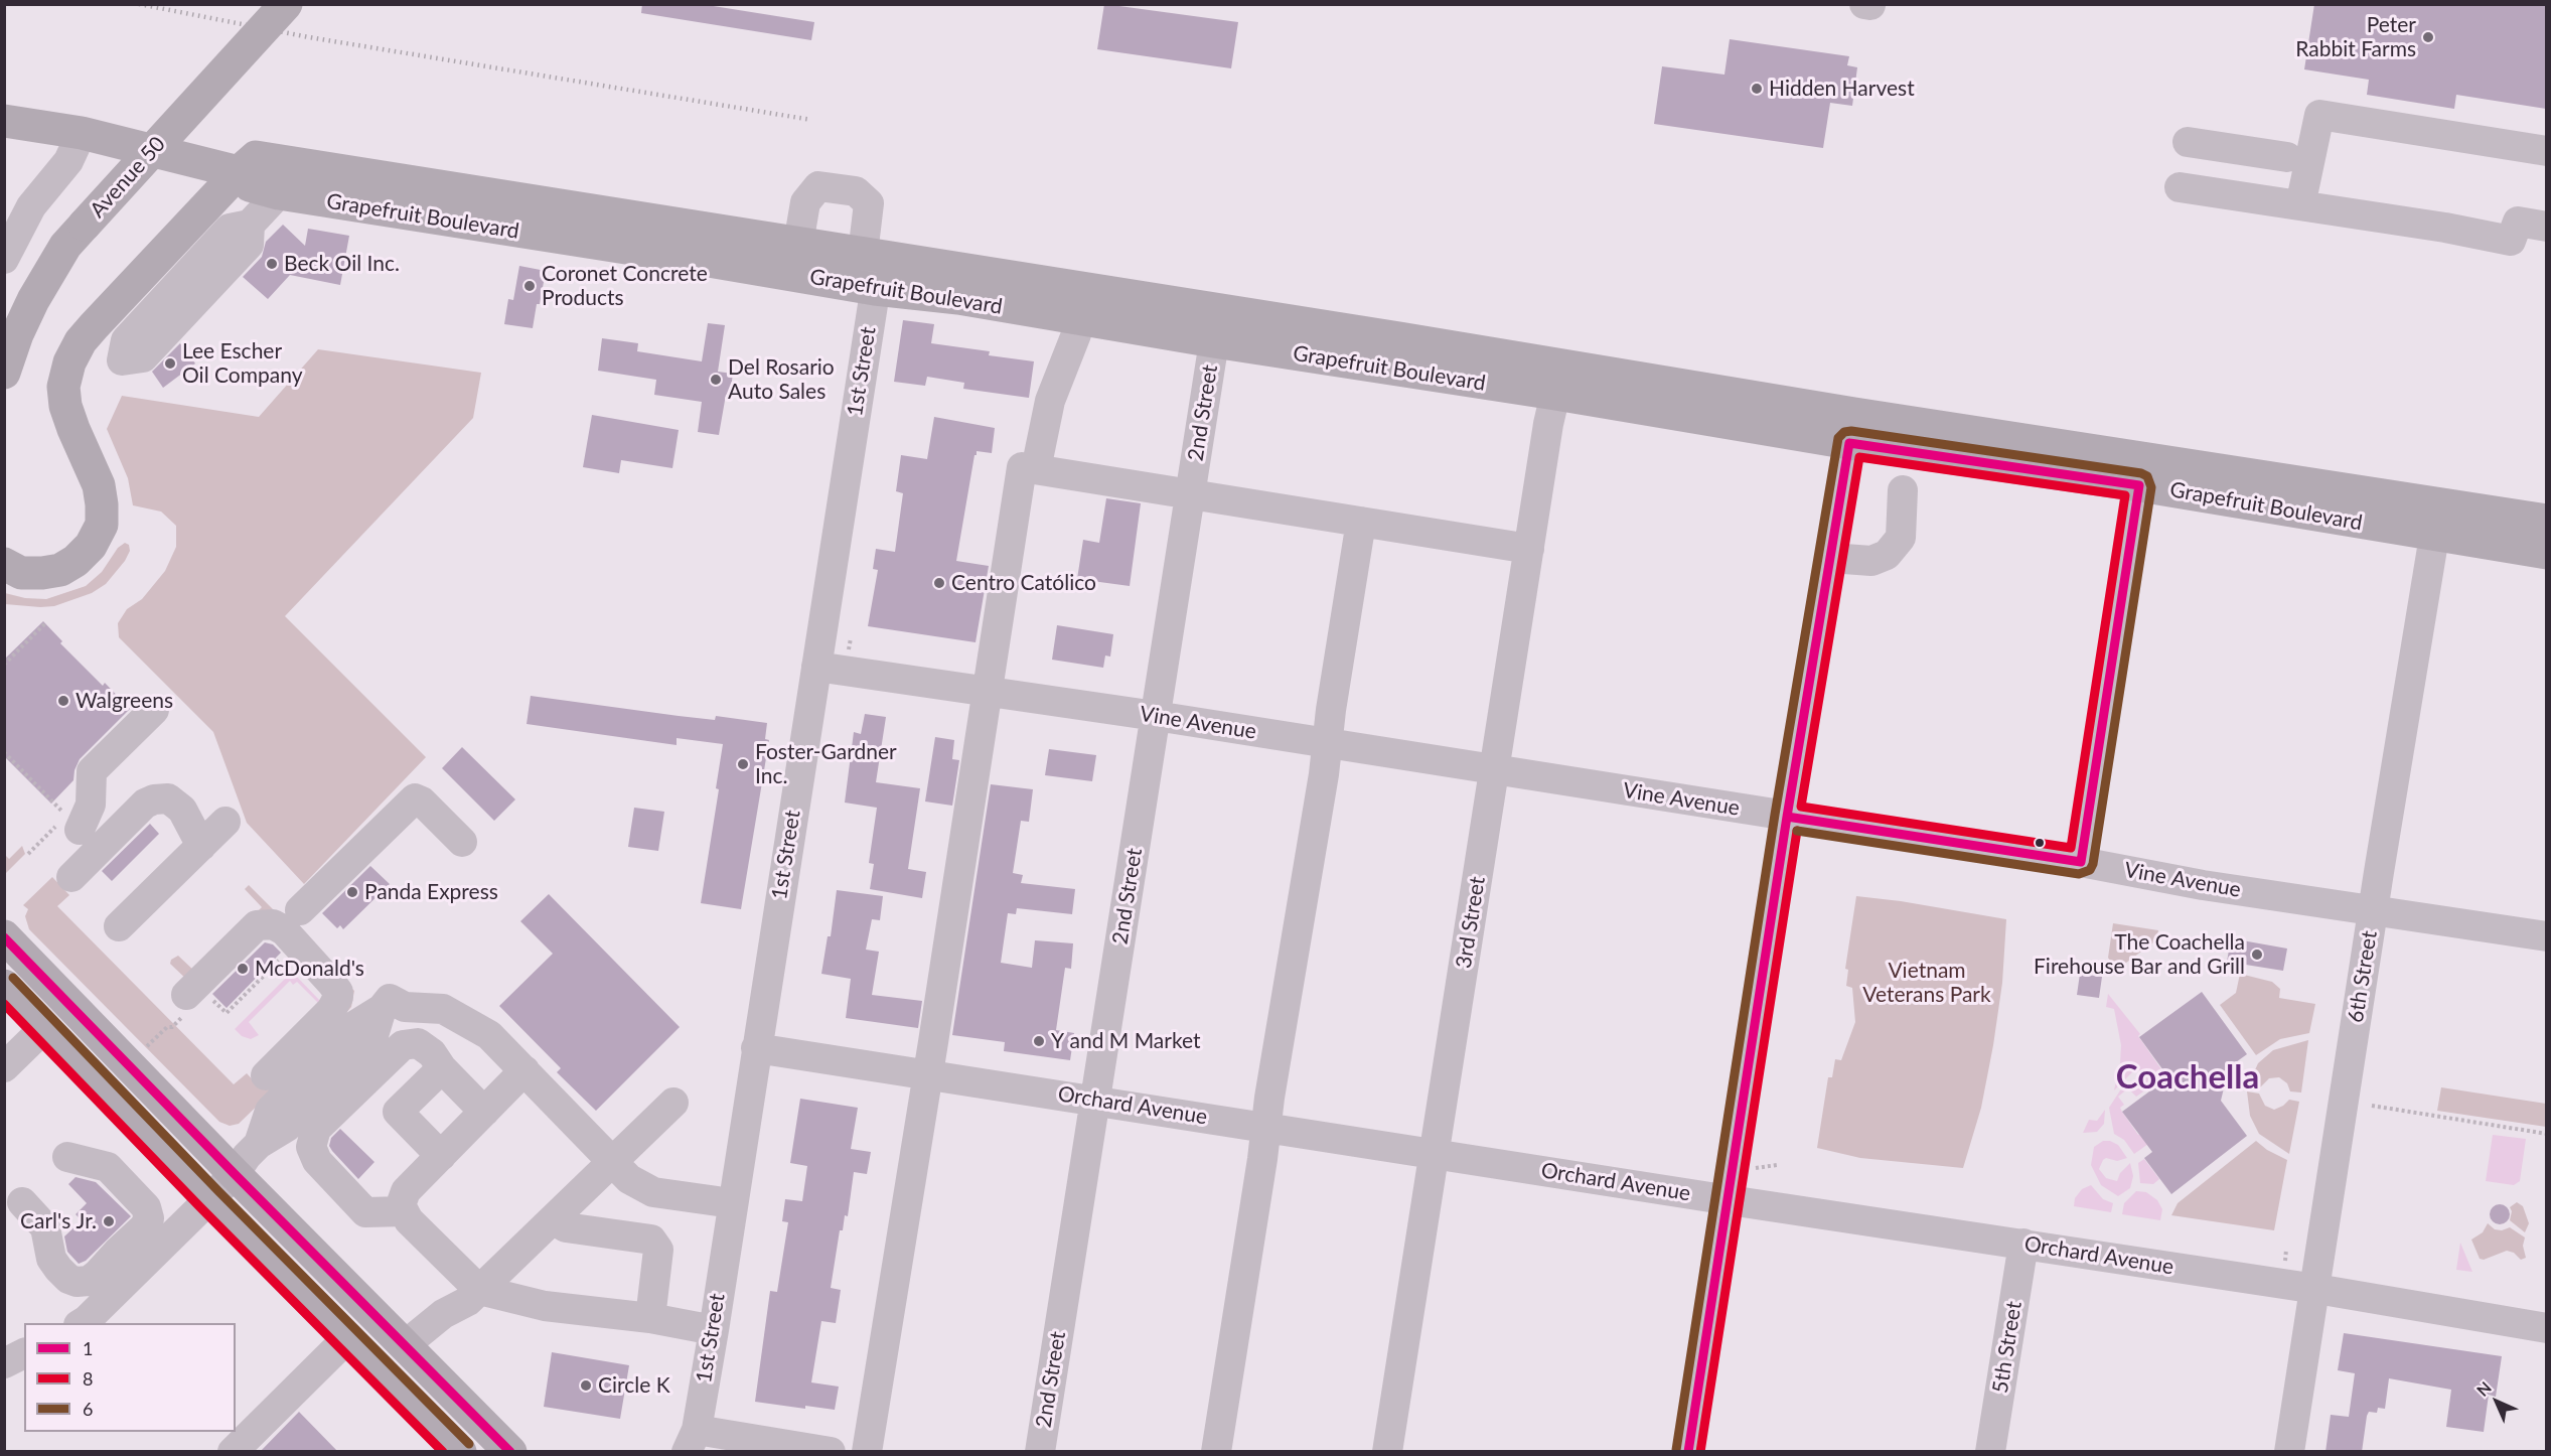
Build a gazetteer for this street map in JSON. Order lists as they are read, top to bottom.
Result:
{
  "streets": {
    "main road": ["Avenue 50", "Grapefruit Boulevard"],
    "street": [
      "1st Street",
      "2nd Street",
      "Vine Avenue",
      "3rd Street",
      "6th Street",
      "Orchard Avenue",
      "5th Street"
    ]
  },
  "crossings": [
    ["Grapefruit Boulevard", "1st Street"],
    ["Grapefruit Boulevard", "2nd Street"],
    ["Grapefruit Boulevard", "3rd Street"],
    ["Grapefruit Boulevard", "6th Street"],
    ["1st Street", "Vine Avenue"],
    ["1st Street", "Orchard Avenue"],
    ["2nd Street", "Vine Avenue"],
    ["2nd Street", "Orchard Avenue"],
    ["Vine Avenue", "3rd Street"],
    ["Vine Avenue", "6th Street"],
    ["3rd Street", "Orchard Avenue"],
    ["6th Street", "Orchard Avenue"],
    ["Orchard Avenue", "5th Street"]
  ],
  "districts": ["Coachella"],
  "parks": ["Vietnam Veterans Park"],
  "places": [
    "Peter Rabbit Farms",
    "Hidden Harvest",
    "Beck Oil Inc.",
    "Coronet Concrete Products",
    "Lee Escher Oil Company",
    "Del Rosario Auto Sales",
    "Centro Católico",
    "Walgreens",
    "Foster-Gardner Inc.",
    "Panda Express",
    "The Coachella Firehouse Bar and Grill",
    "McDonald's",
    "Y and M Market",
    "Carl's Jr.",
    "Circle K"
  ],
  "lines": ["transit line 6", "transit line 1", "transit line 8"],
  "legend": ["1", "8", "6"],
  "north": "top left"
}
